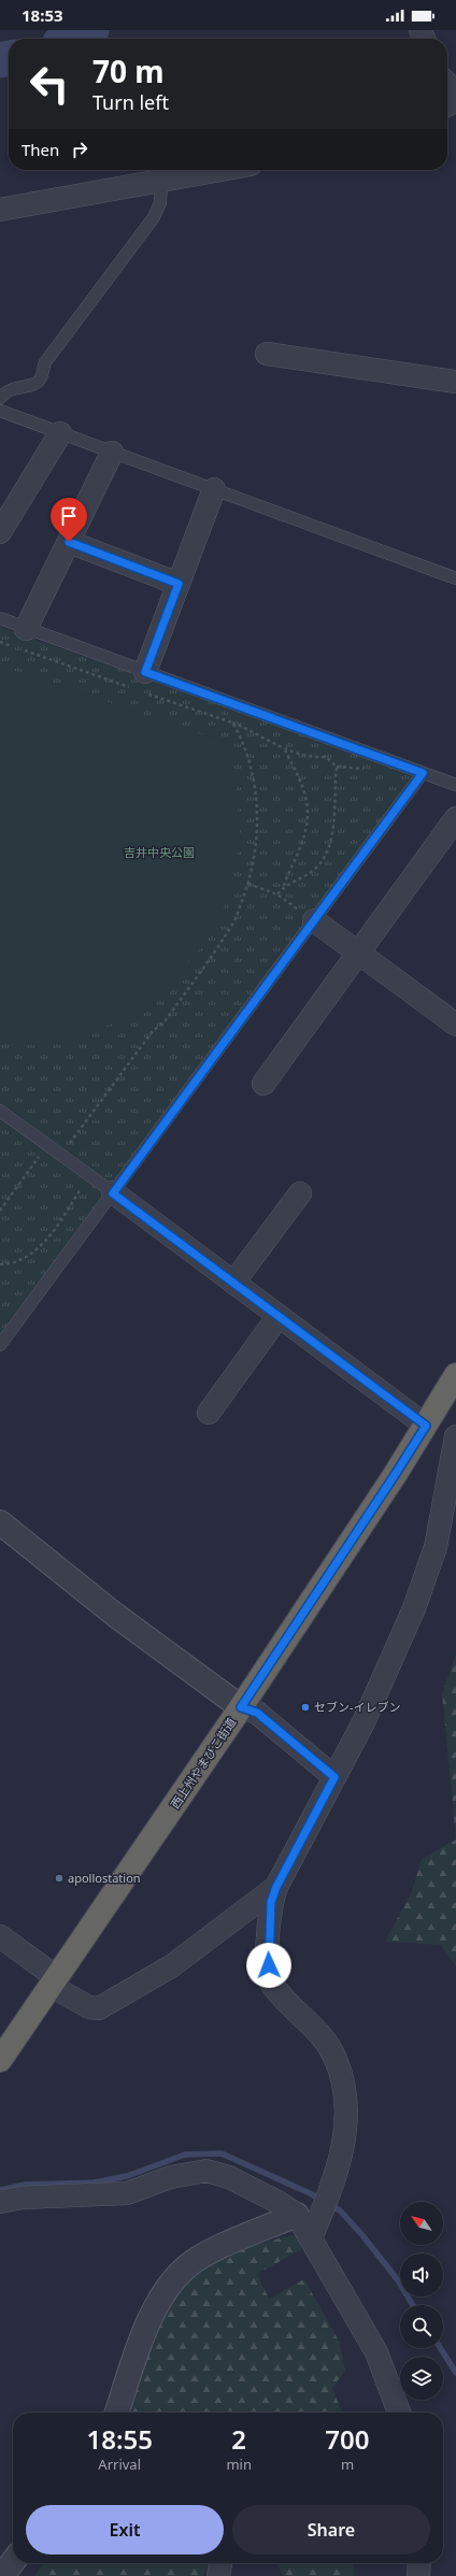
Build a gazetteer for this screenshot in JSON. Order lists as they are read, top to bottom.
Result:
{
  "streets": {
    "highway": ["西上州やまびこ街道"]
  },
  "parks": ["吉井中央公園"],
  "places": ["セブン-イレブン", "apollostation"],
  "north": "top left",
  "page": {
    "status": "18:53",
    "turn": ["70 m", "Turn left"],
    "then": "Then",
    "eta": [
      "18:55",
      "Arrival",
      "2",
      "min",
      "700",
      "m"
    ],
    "buttons": ["Exit", "Share"]
  }
}
